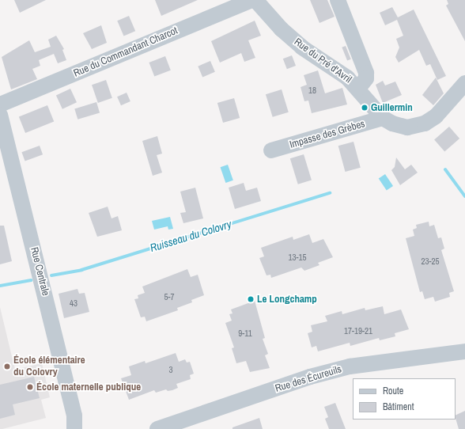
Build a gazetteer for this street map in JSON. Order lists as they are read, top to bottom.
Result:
{
  "streets": {
    "street": [
      "Rue du Commandant Charcot",
      "Rue du Pré d'Avril",
      "Impasse des Grèbes",
      "Rue Centrale",
      "Rue des Écureuils"
    ]
  },
  "crossings": [
    ["Rue du Pré d'Avril", "Impasse des Grèbes"]
  ],
  "water": ["Ruisseau du Colovry"],
  "places": [
    "Guillermin",
    "Le Longchamp",
    "École élémentaire du Colovry",
    "École maternelle publique"
  ],
  "house_numbers": [
    "18",
    "13-15",
    "23-25",
    "5-7",
    "43",
    "17-19-21",
    "9-11",
    "3"
  ],
  "legend": ["Route", "Bâtiment"]
}
